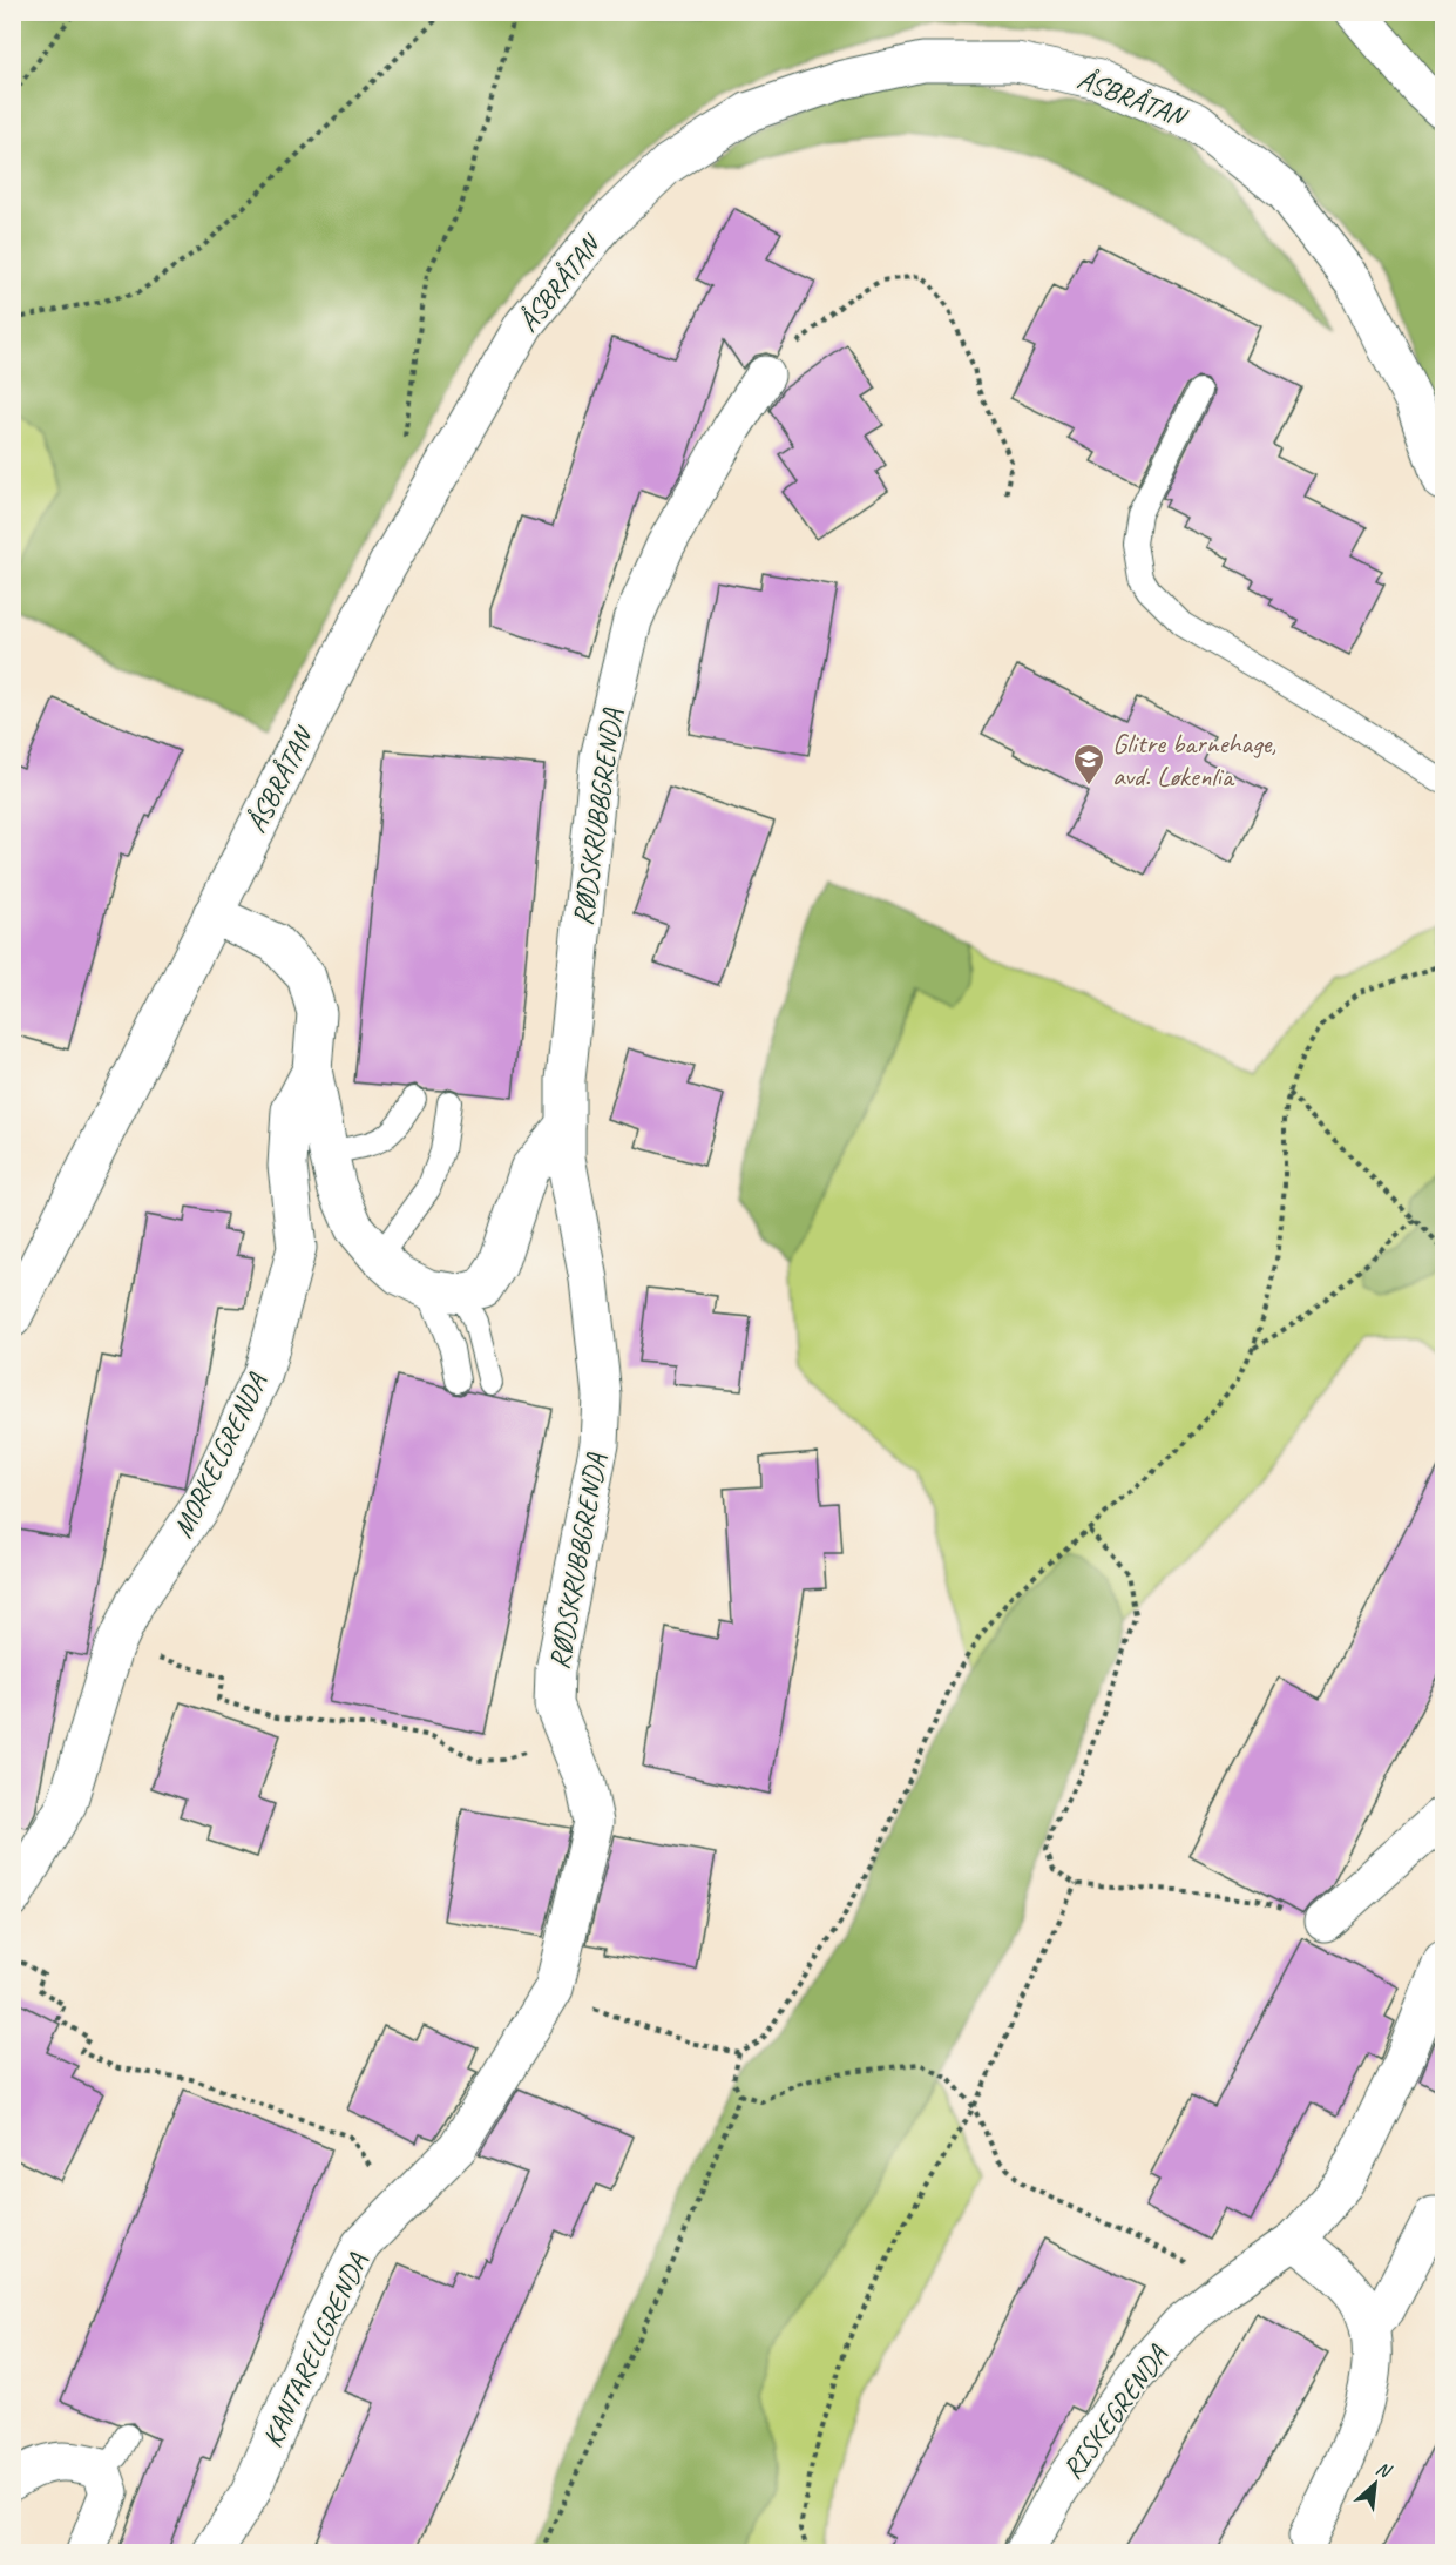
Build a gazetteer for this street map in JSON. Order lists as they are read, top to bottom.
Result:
{
  "streets": {
    "street": [
      "ÅSBRÅTAN",
      "RØDSKRUBBGRENDA",
      "MORKELGRENDA",
      "KANTARELLGRENDA",
      "RISKEGRENDA"
    ]
  },
  "crossings": [
    ["RØDSKRUBBGRENDA", "KANTARELLGRENDA"]
  ],
  "places": {
    "school or university": ["Glitre barnehage, avd. Løkenlia"]
  },
  "north": "top right"
}
